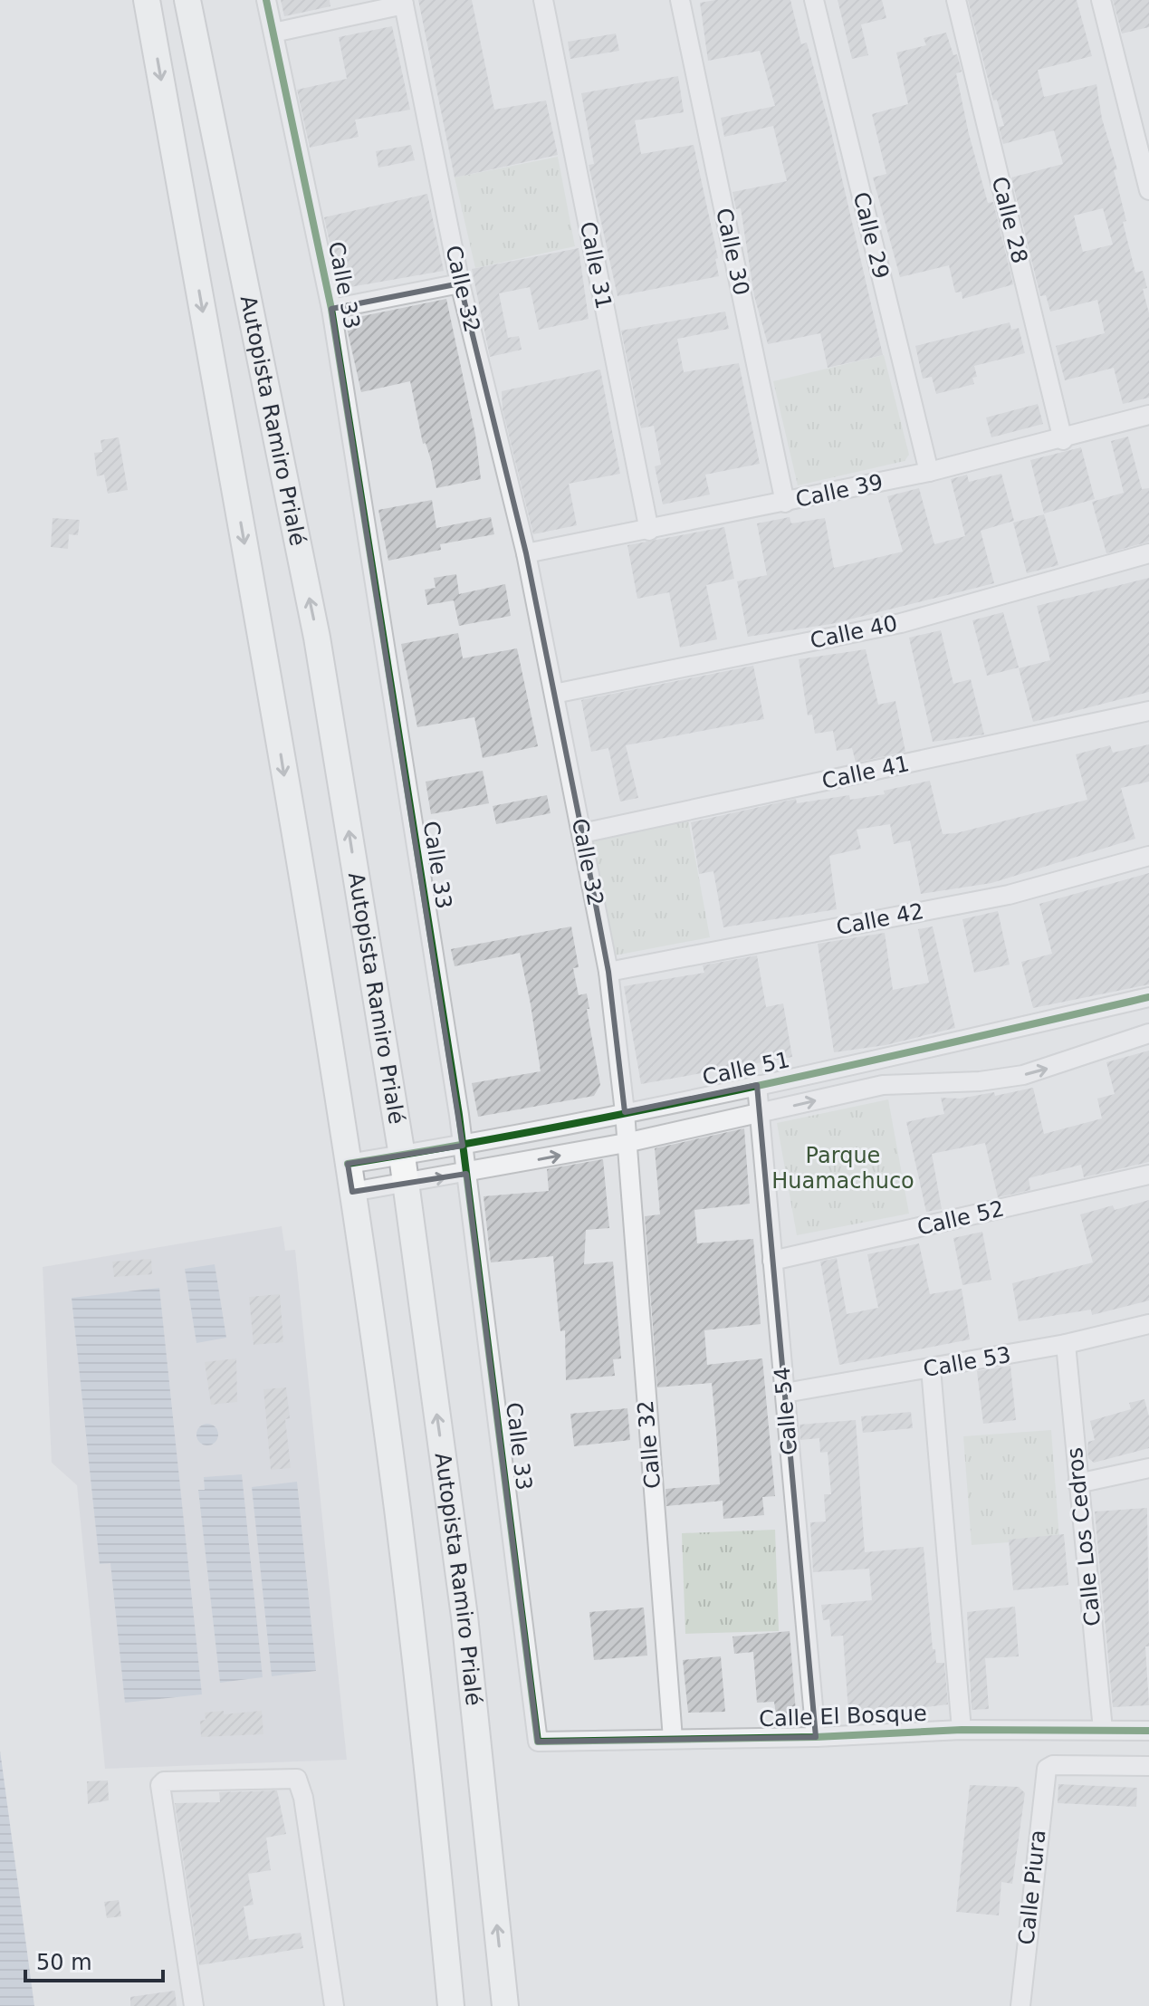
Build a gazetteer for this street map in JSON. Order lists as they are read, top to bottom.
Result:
{
  "streets": {
    "highway": ["Autopista Ramiro Prialé"],
    "street": [
      "Calle 28",
      "Calle 29",
      "Calle 30",
      "Calle 31",
      "Calle 33",
      "Calle 32",
      "Calle 39",
      "Calle 40",
      "Calle 41",
      "Calle 42",
      "Calle 51",
      "Calle 52",
      "Calle 53",
      "Calle 54",
      "Calle Los Cedros",
      "Calle El Bosque",
      "Calle Piura"
    ]
  },
  "crossings": [
    ["Calle 28", "Calle 39"],
    ["Calle 29", "Calle 39"],
    ["Calle 30", "Calle 39"],
    ["Calle 31", "Calle 39"],
    ["Calle 33", "Calle 51"],
    ["Calle 33", "Calle El Bosque"],
    ["Calle 32", "Calle 39"],
    ["Calle 32", "Calle 40"],
    ["Calle 32", "Calle 41"],
    ["Calle 32", "Calle 42"],
    ["Calle 32", "Calle 51"],
    ["Calle 32", "Calle El Bosque"],
    ["Autopista Ramiro Prialé", "Calle 51"],
    ["Calle 51", "Calle 54"],
    ["Calle 52", "Calle 54"],
    ["Calle 53", "Calle 54"],
    ["Calle 53", "Calle Los Cedros"],
    ["Calle 54", "Calle El Bosque"],
    ["Calle Los Cedros", "Calle El Bosque"]
  ],
  "parks": ["Parque Huamachuco"],
  "scale_bar": "50 m"
}
